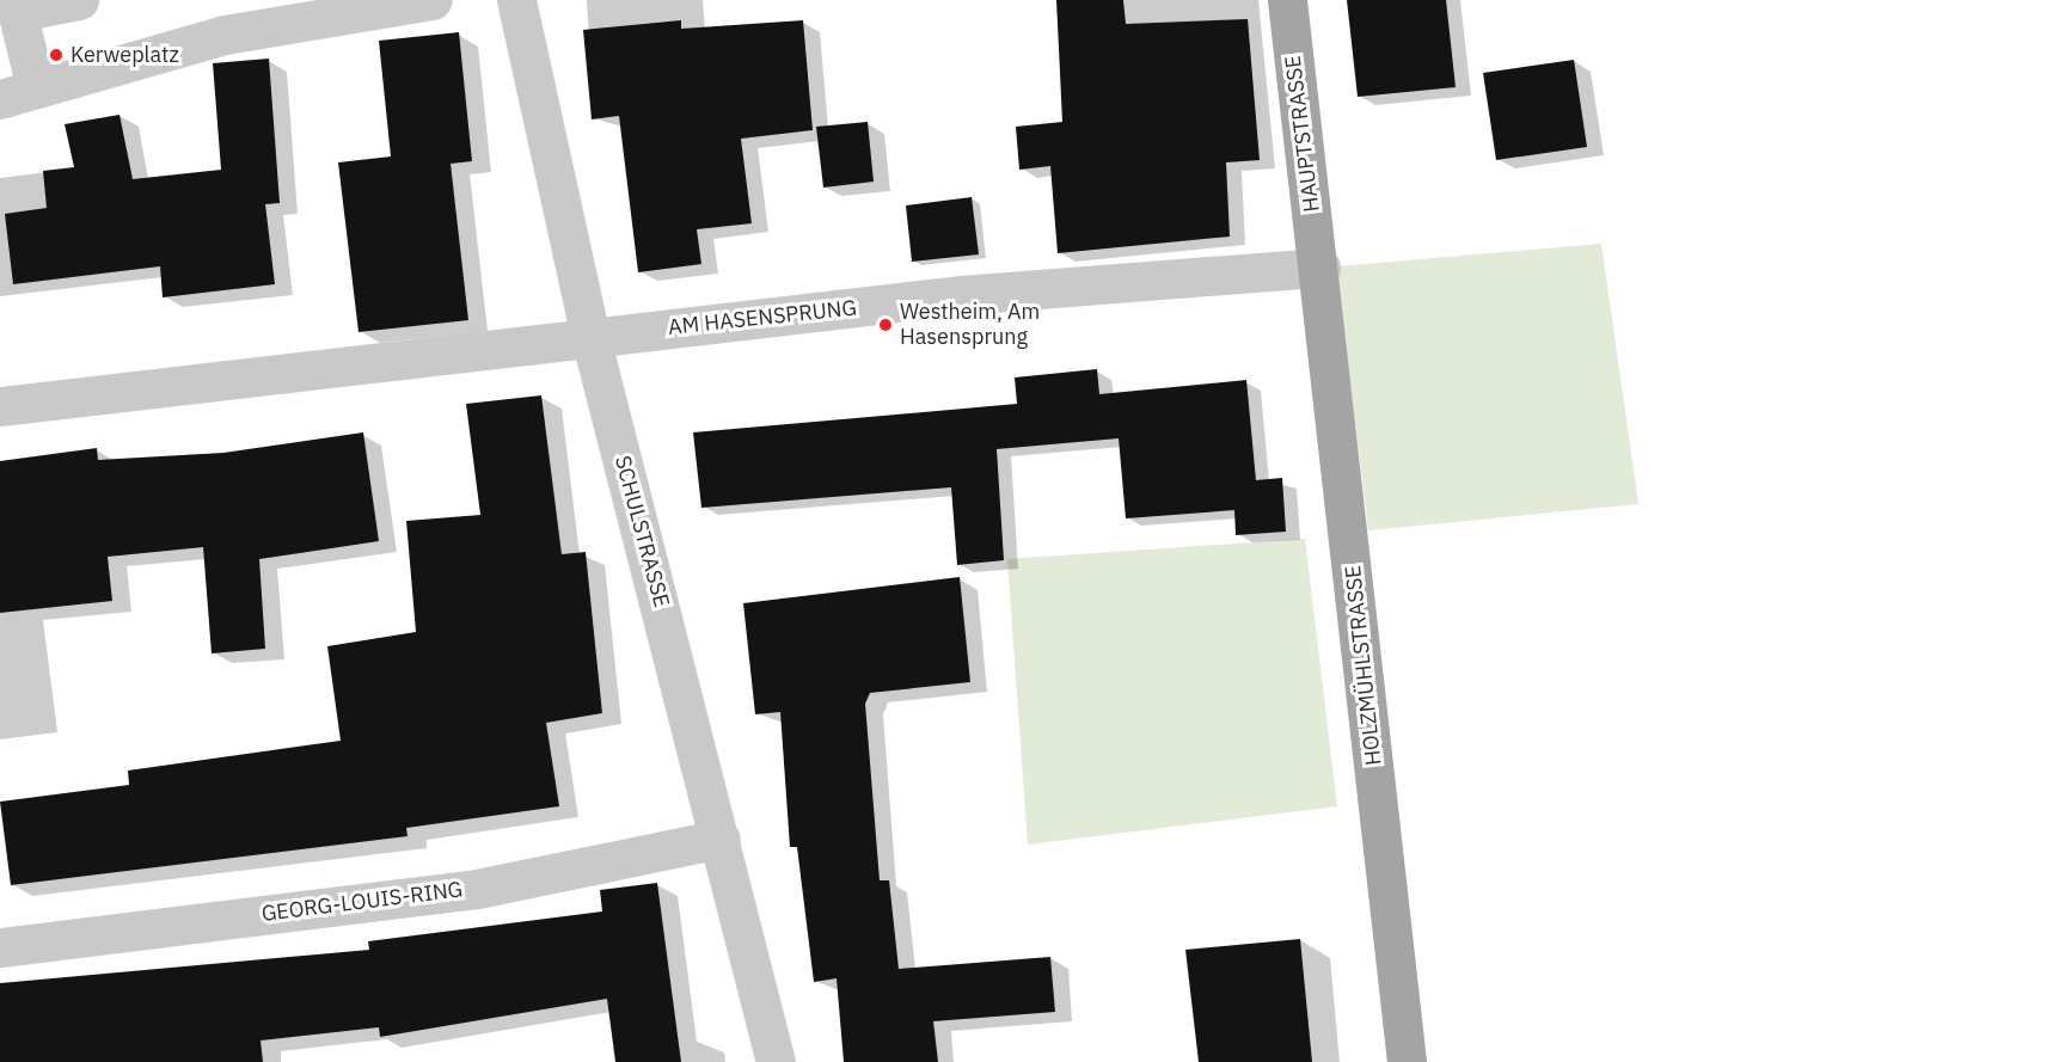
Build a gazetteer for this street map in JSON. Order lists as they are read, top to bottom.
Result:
{
  "streets": {
    "main road": ["HAUPTSTRASSE", "HOLZMÜHLSTRASSE"],
    "street": ["AM HASENSPRUNG", "SCHULSTRASSE", "GEORG-LOUIS-RING"]
  },
  "crossings": [
    ["HAUPTSTRASSE", "AM HASENSPRUNG"],
    ["HAUPTSTRASSE", "HOLZMÜHLSTRASSE"],
    ["AM HASENSPRUNG", "SCHULSTRASSE"],
    ["AM HASENSPRUNG", "HOLZMÜHLSTRASSE"],
    ["SCHULSTRASSE", "GEORG-LOUIS-RING"]
  ],
  "places": ["Kerweplatz", "Westheim, Am Hasensprung"]
}
